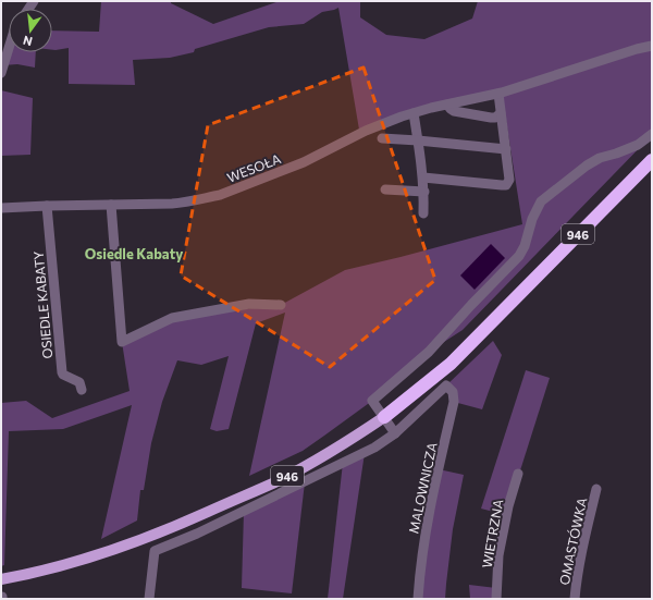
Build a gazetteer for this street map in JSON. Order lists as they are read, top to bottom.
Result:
{
  "streets": {
    "highway": ["946"],
    "street": [
      "WESOŁA",
      "OSIEDLE KABATY",
      "MALOWNICZA",
      "WIETRZNA",
      "OMASTÓWKA"
    ]
  },
  "crossings": [
    ["WESOŁA", "OSIEDLE KABATY"]
  ],
  "districts": ["Osiedle Kabaty"],
  "north": "bottom"
}
